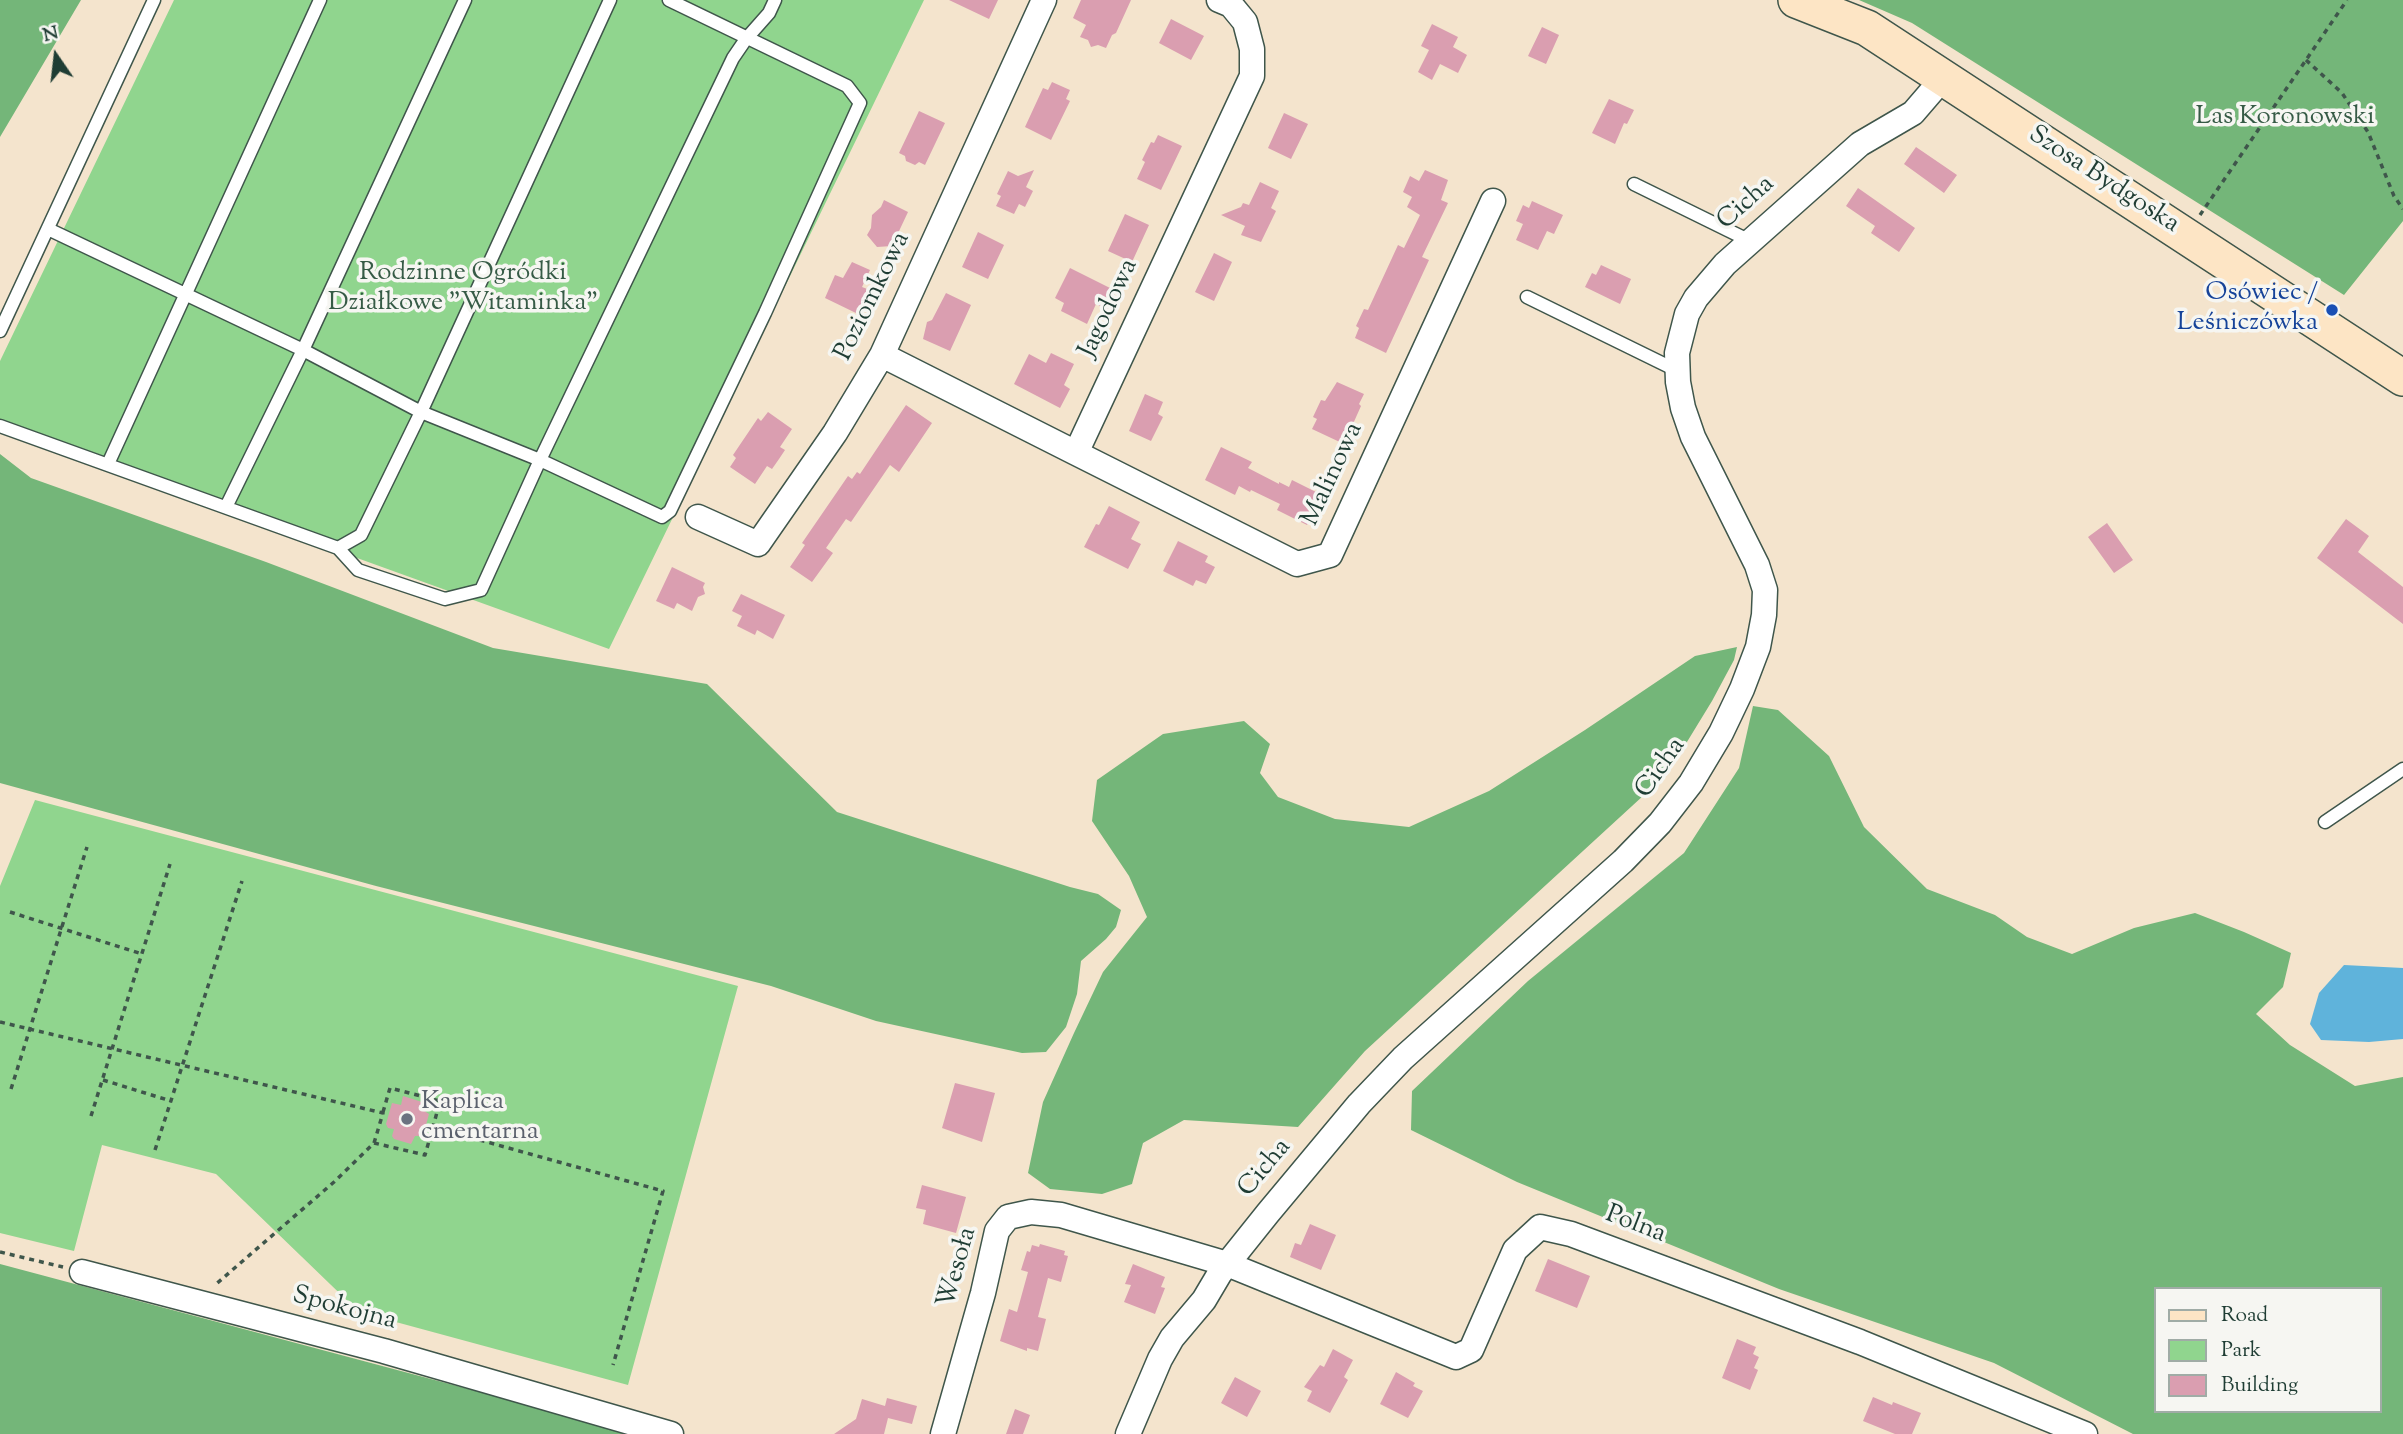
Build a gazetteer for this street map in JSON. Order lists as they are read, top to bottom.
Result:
{
  "streets": {
    "main road": ["Szosa Bydgoska"],
    "street": [
      "Cicha",
      "Poziomkowa",
      "Jagodowa",
      "Malinowa",
      "Polna",
      "Wesoła",
      "Spokojna"
    ]
  },
  "crossings": [
    ["Szosa Bydgoska", "Cicha"],
    ["Cicha", "Polna"],
    ["Cicha", "Wesoła"],
    ["Jagodowa", "Malinowa"],
    ["Polna", "Wesoła"]
  ],
  "parks": ["Las Koronowski", "Rodzinne Ogródki Działkowe \"Witaminka\""],
  "places": ["Osówiec / Leśniczówka", "Kaplica cmentarna"],
  "legend": ["Road", "Park", "Building"],
  "north": "top"
}
